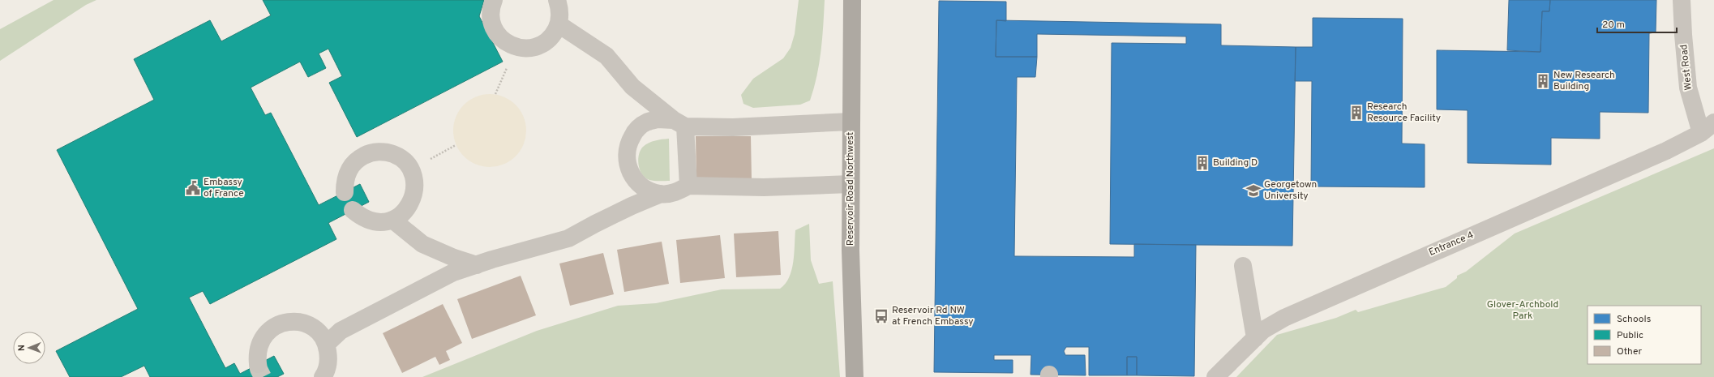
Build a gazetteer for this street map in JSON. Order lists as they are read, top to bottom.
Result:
{
  "streets": {
    "main road": ["Reservoir Road Northwest"],
    "street": ["West Road", "Entrance 4"]
  },
  "crossings": [
    ["West Road", "Entrance 4"]
  ],
  "parks": ["Glover-Archbold Park"],
  "places": {
    "building": ["New Research Building", "Research Resource Facility", "Building D"],
    "public building": ["Embassy of France"],
    "school or university": ["Georgetown University"],
    "bus stop": ["Reservoir Rd NW at French Embassy"]
  },
  "legend": ["Schools", "Public", "Other"],
  "scale_bar": "20 m",
  "north": "left"
}
